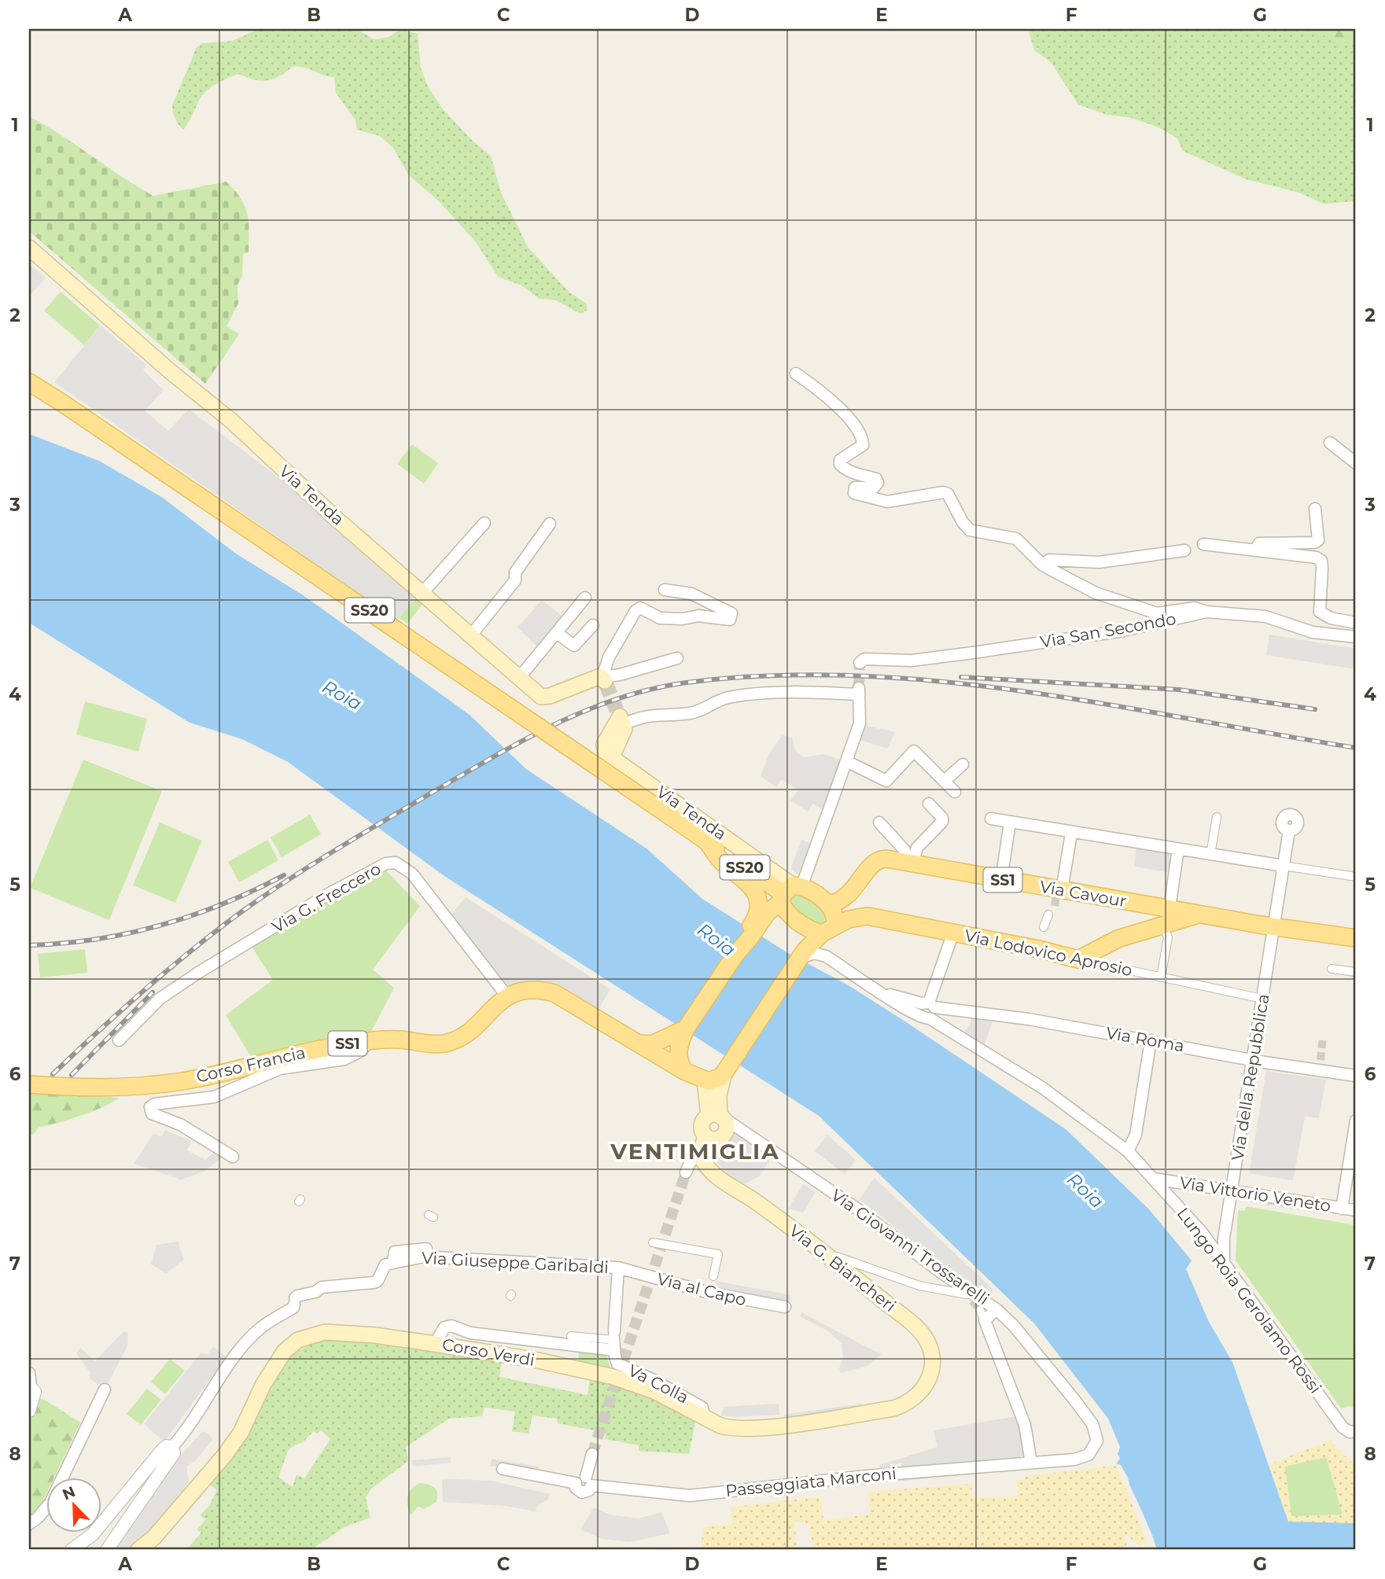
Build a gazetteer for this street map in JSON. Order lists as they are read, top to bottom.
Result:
{
  "streets": {
    "main road": [
      "Via Tenda",
      "SS20",
      "SS1",
      "Via Cavour",
      "Via Lodovico Aprosio",
      "Corso Francia",
      "Via G. Biancheri",
      "Corso Verdi"
    ],
    "street": [
      "Via San Secondo",
      "Via G. Freccero",
      "Via Roma",
      "Via della Repubblica",
      "Via Vittorio Veneto",
      "Via Giovanni Trossarelli",
      "Via Giuseppe Garibaldi",
      "Via al Capo",
      "Lungo Roia Gerolamo Rossi",
      "Va Colla",
      "Passeggiata Marconi"
    ]
  },
  "crossings": [
    ["Via Tenda", "SS20"],
    ["SS1", "Corso Francia"],
    ["Via G. Freccero", "Corso Francia"],
    ["Via Lodovico Aprosio", "Via della Repubblica"],
    ["Via Roma", "Via della Repubblica"],
    ["Via Roma", "Lungo Roia Gerolamo Rossi"],
    ["Via della Repubblica", "Via Vittorio Veneto"],
    ["Via della Repubblica", "Lungo Roia Gerolamo Rossi"],
    ["Via Vittorio Veneto", "Lungo Roia Gerolamo Rossi"],
    ["Via Giovanni Trossarelli", "Passeggiata Marconi"],
    ["Via Giuseppe Garibaldi", "Via al Capo"],
    ["Via G. Biancheri", "Corso Verdi"],
    ["Corso Verdi", "Va Colla"]
  ],
  "districts": ["VENTIMIGLIA"],
  "water": ["Roia"],
  "north": "top left",
  "grid": {
    "columns": [
      "A",
      "B",
      "C",
      "D",
      "E",
      "F",
      "G"
    ],
    "rows": [
      "1",
      "2",
      "3",
      "4",
      "5",
      "6",
      "7",
      "8"
    ]
  }
}
